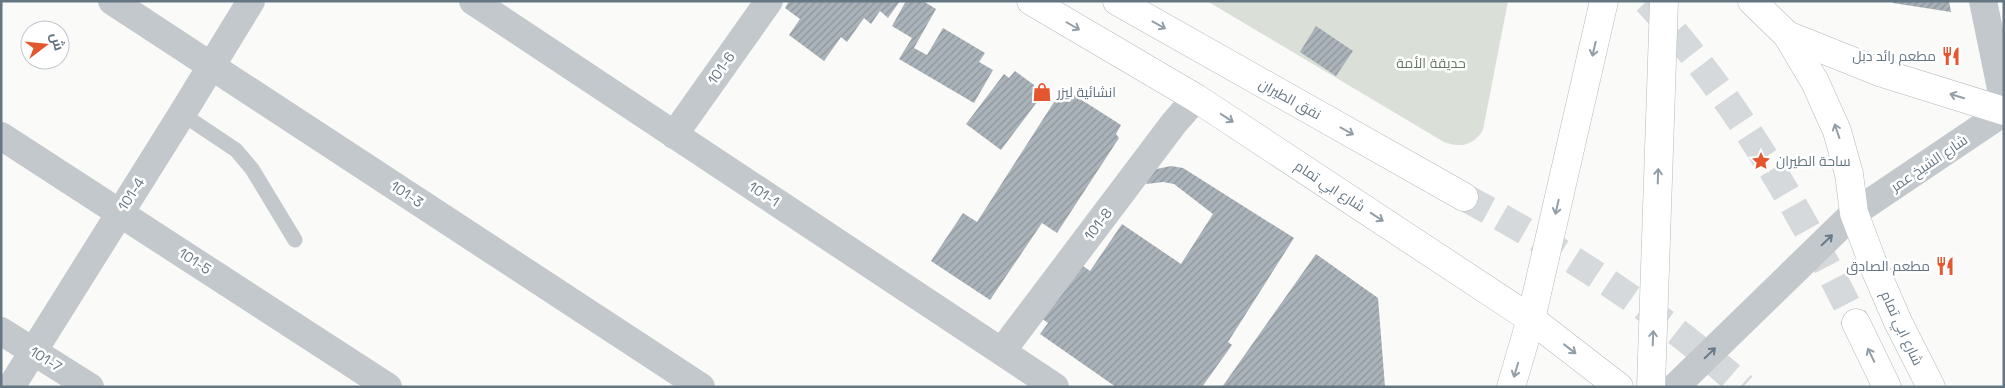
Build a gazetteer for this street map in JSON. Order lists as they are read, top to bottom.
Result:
{
  "streets": {
    "main road": ["نفق الطيران", "شارع ابي تمام"],
    "street": [
      "101-6",
      "شارع الشيخ عمر",
      "101-4",
      "101-3",
      "101-1",
      "101-8",
      "101-5",
      "101-7"
    ]
  },
  "crossings": [
    ["101-6", "101-1"],
    ["شارع الشيخ عمر", "شارع ابي تمام"],
    ["شارع ابي تمام", "101-8"],
    ["101-4", "101-3"],
    ["101-4", "101-5"],
    ["101-4", "101-7"],
    ["101-1", "101-8"]
  ],
  "one_way": ["نفق الطيران", "شارع ابي تمام"],
  "parks": ["حديقة الأمة"],
  "places": {
    "restaurant": ["مطعم رائد دبل", "مطعم الصادق"],
    "shop": ["انشائية ليزر"],
    "place": ["ساحة الطيران"]
  },
  "north": "right"
}
